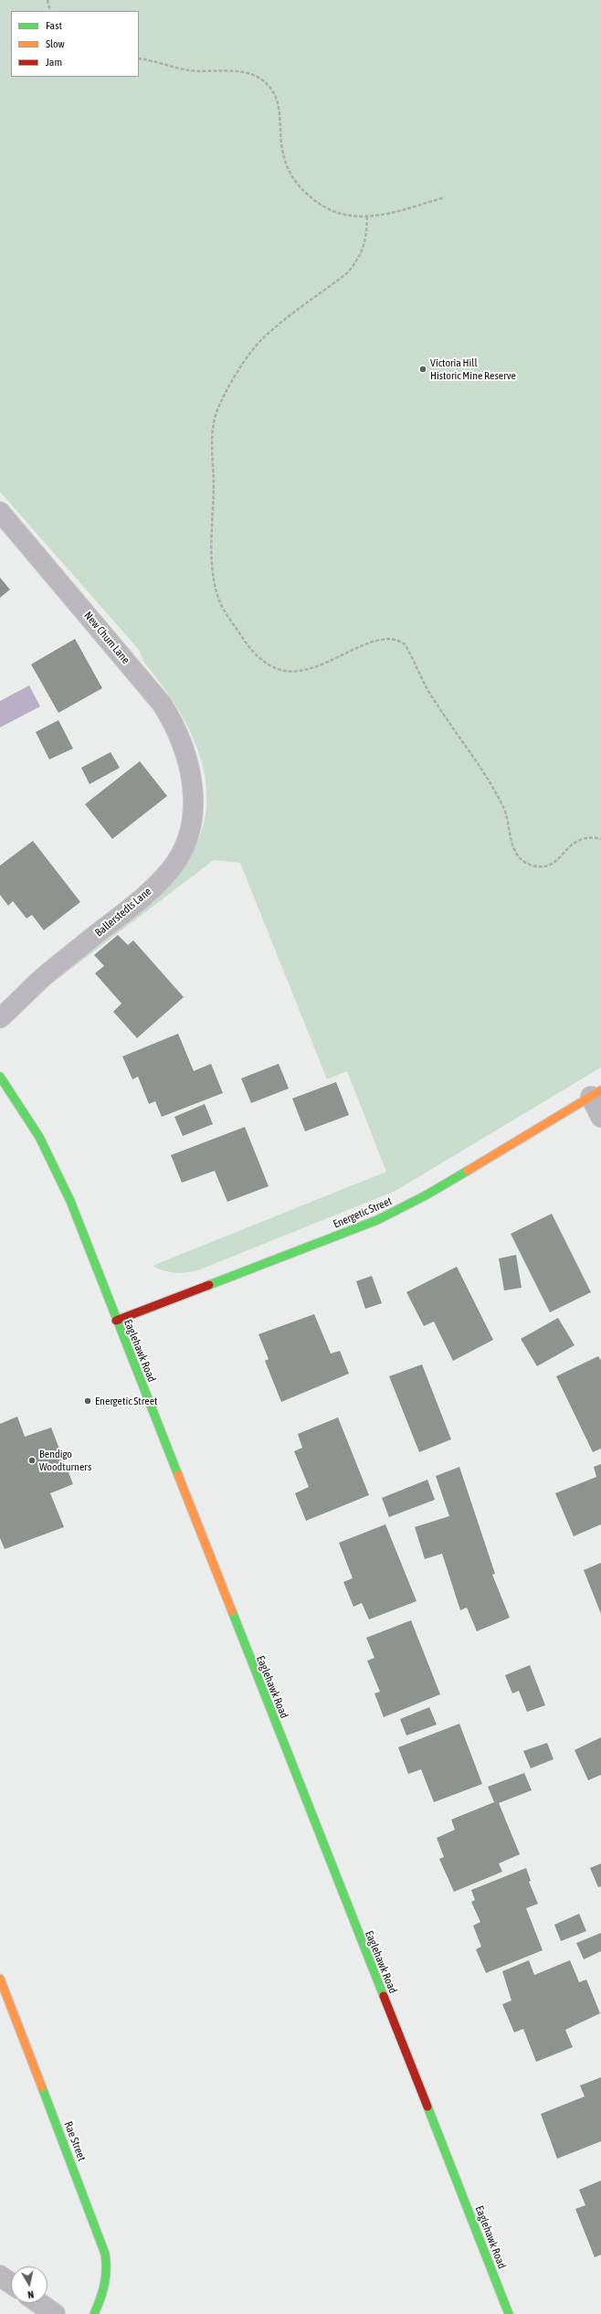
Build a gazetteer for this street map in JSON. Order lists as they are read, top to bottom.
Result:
{
  "streets": {
    "main road": ["Energetic Street", "Eaglehawk Road", "Rae Street"],
    "lane": ["New Chum Lane", "Ballerstedts Lane"]
  },
  "crossings": [
    ["New Chum Lane", "Ballerstedts Lane"],
    ["Energetic Street", "Eaglehawk Road"]
  ],
  "places": ["Victoria Hill Historic Mine Reserve", "Energetic Street", "Bendigo Woodturners"],
  "legend": ["Fast", "Slow", "Jam"],
  "north": "bottom"
}
